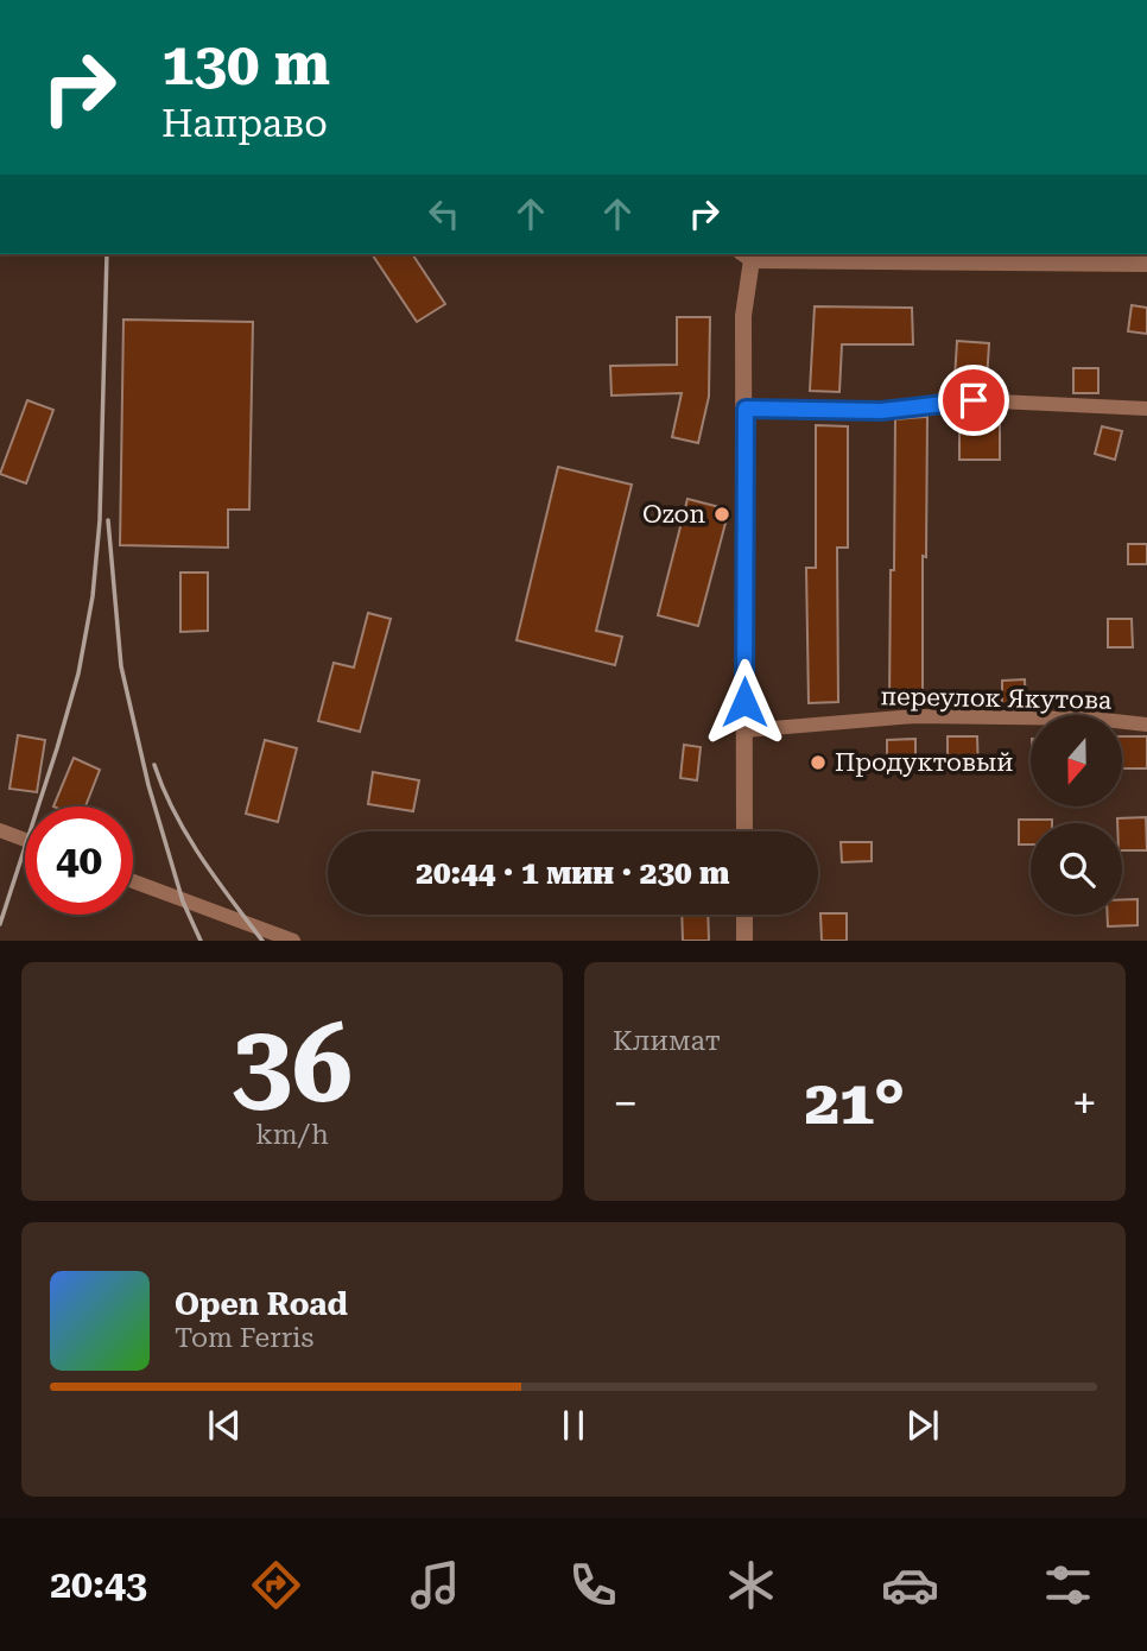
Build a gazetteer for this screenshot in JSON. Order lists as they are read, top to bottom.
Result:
{
  "streets": {
    "street": ["переулок Якутова"]
  },
  "places": ["Ozon", "Продуктовый"],
  "north": "bottom",
  "page": {
    "turn": ["130 m", "Направо"],
    "limit": "40",
    "trip": "20:44 · 1 мин · 230 m",
    "tile": [
      ["36", "km/h"],
      "Климат"
    ],
    "heat": ["−", "21°", "+"],
    "song": ["Open Road", "Tom Ferris"],
    "tabs": "20:43"
  }
}
